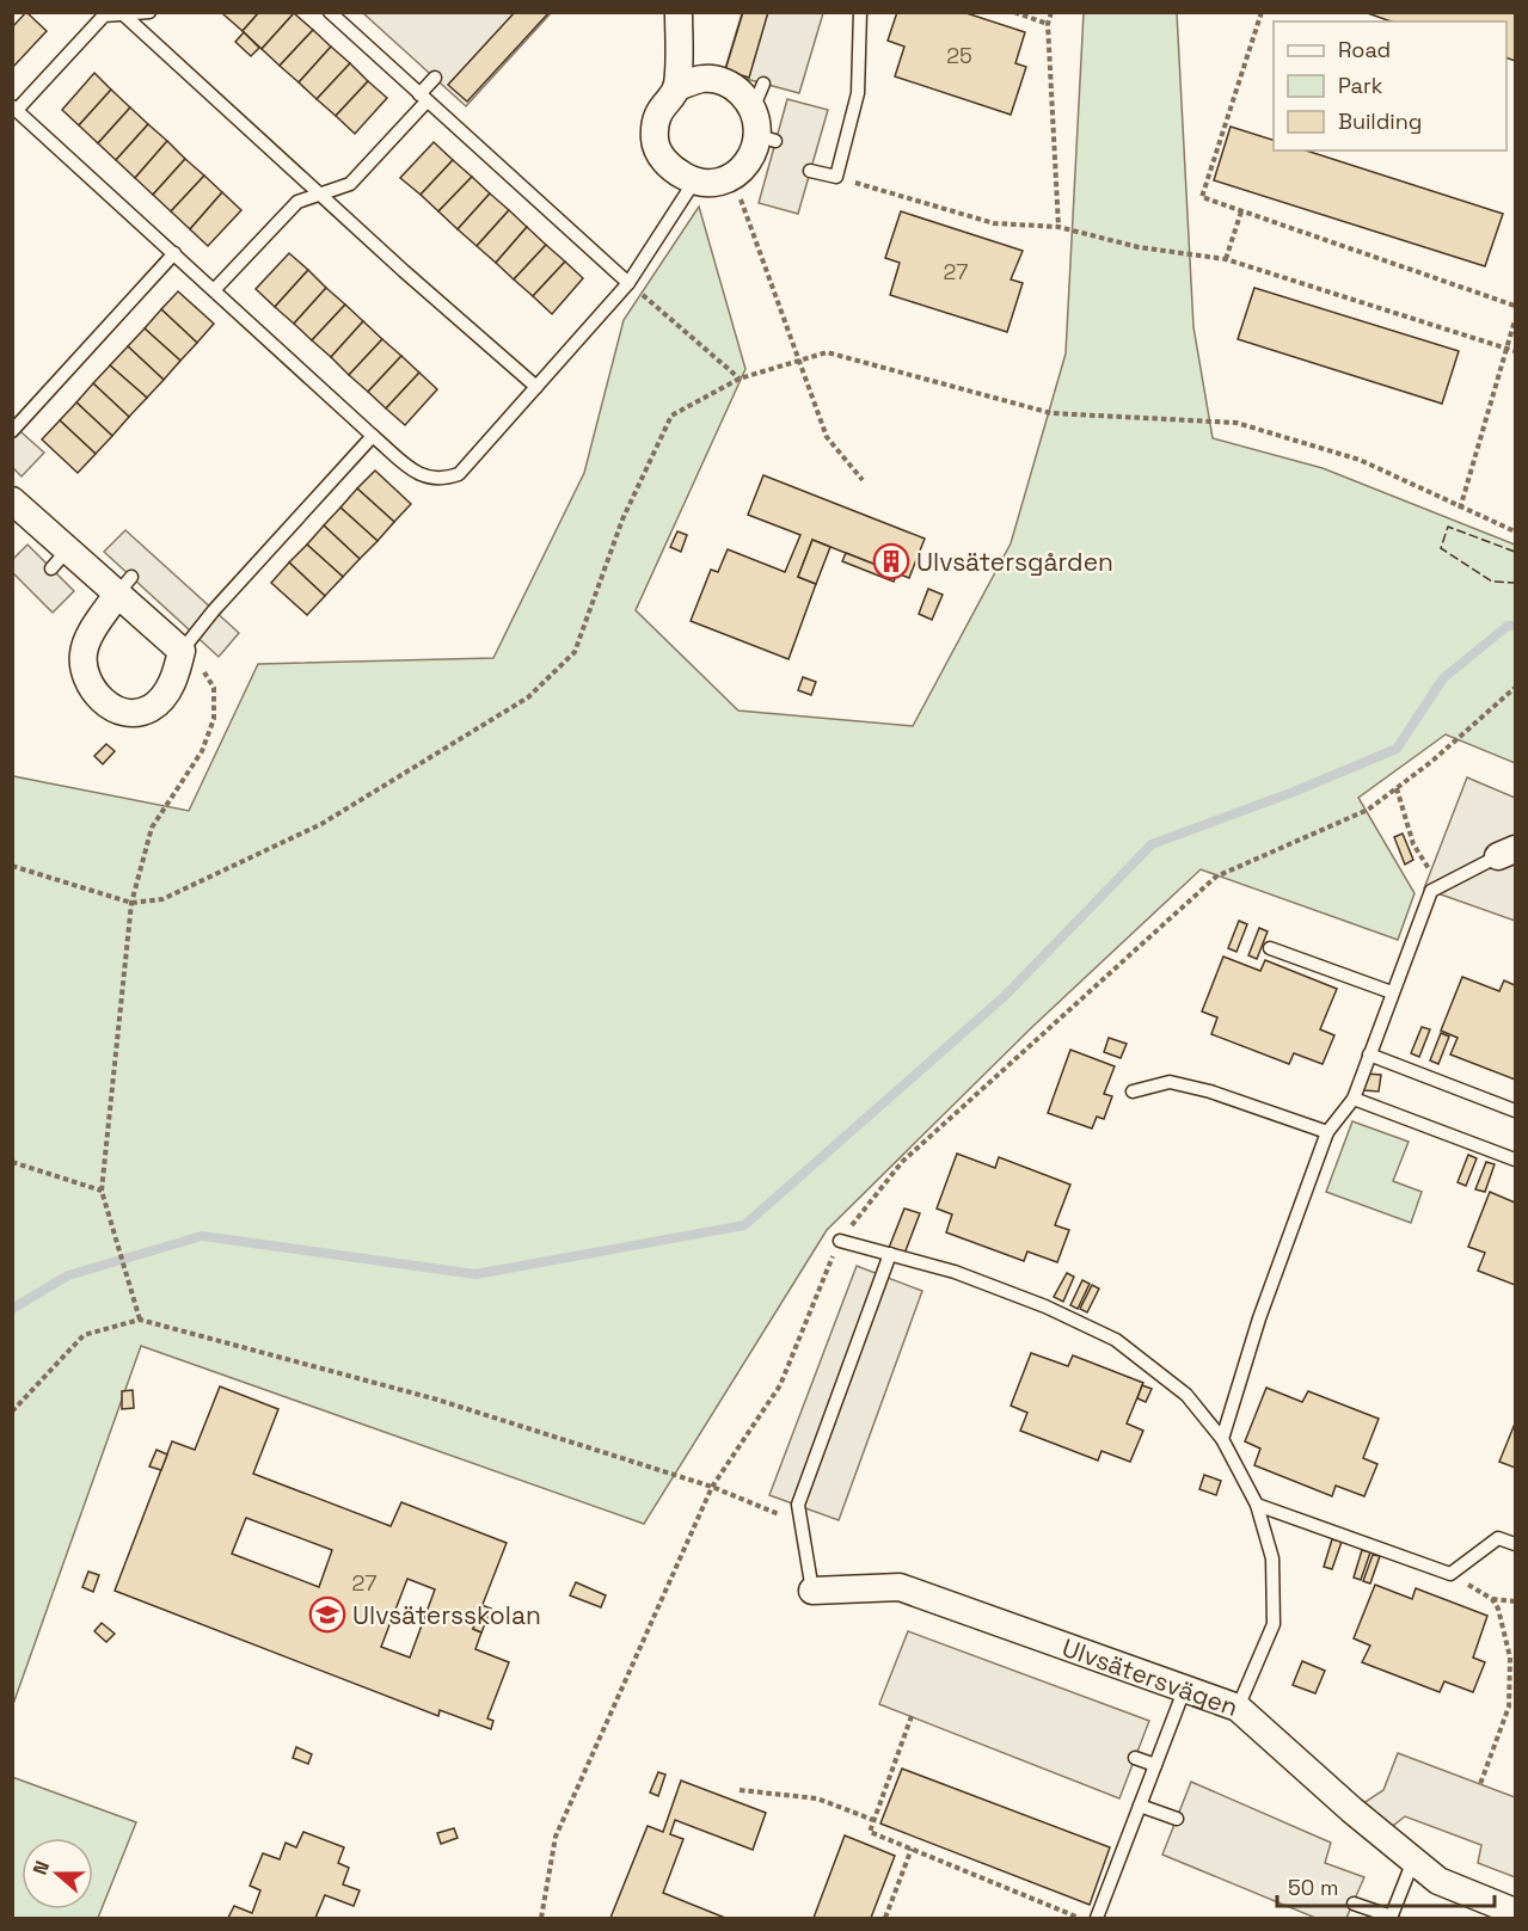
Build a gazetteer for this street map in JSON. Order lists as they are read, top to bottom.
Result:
{
  "streets": {
    "street": ["Ulvsätersvägen"]
  },
  "places": {
    "building": ["Ulvsätersgården"],
    "school or university": ["Ulvsätersskolan"]
  },
  "house_numbers": ["25", "27", "27"],
  "legend": ["Road", "Park", "Building"],
  "scale_bar": "50 m",
  "north": "left"
}
